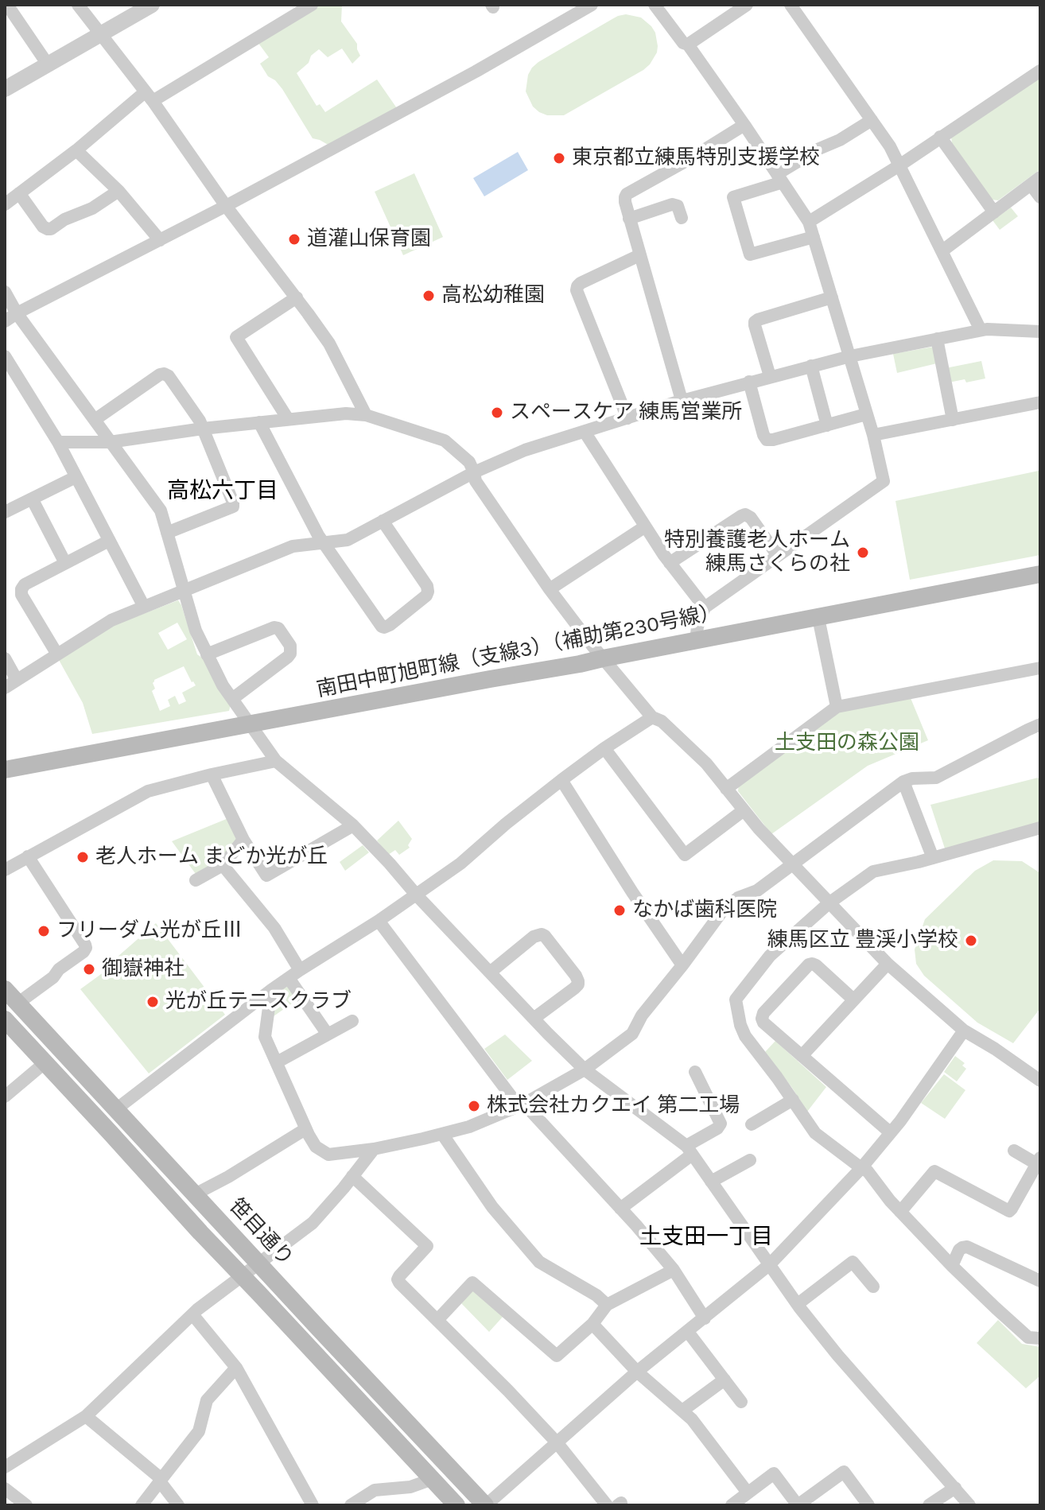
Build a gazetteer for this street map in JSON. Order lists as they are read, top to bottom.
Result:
{
  "streets": {
    "main road": ["南田中町旭町線（支線3）（補助第230号線）", "笹目通り"]
  },
  "districts": ["高松六丁目", "土支田一丁目"],
  "parks": ["土支田の森公園"],
  "places": [
    "東京都立練馬特別支援学校",
    "道灌山保育園",
    "高松幼稚園",
    "スペースケア 練馬営業所",
    "特別養護老人ホーム 練馬さくらの社",
    "老人ホーム まどか光が丘",
    "なかば歯科医院",
    "フリーダム光が丘Ⅲ",
    "練馬区立 豊渓小学校",
    "御嶽神社",
    "光が丘テニスクラブ",
    "株式会社カクエイ 第二工場"
  ]
}
